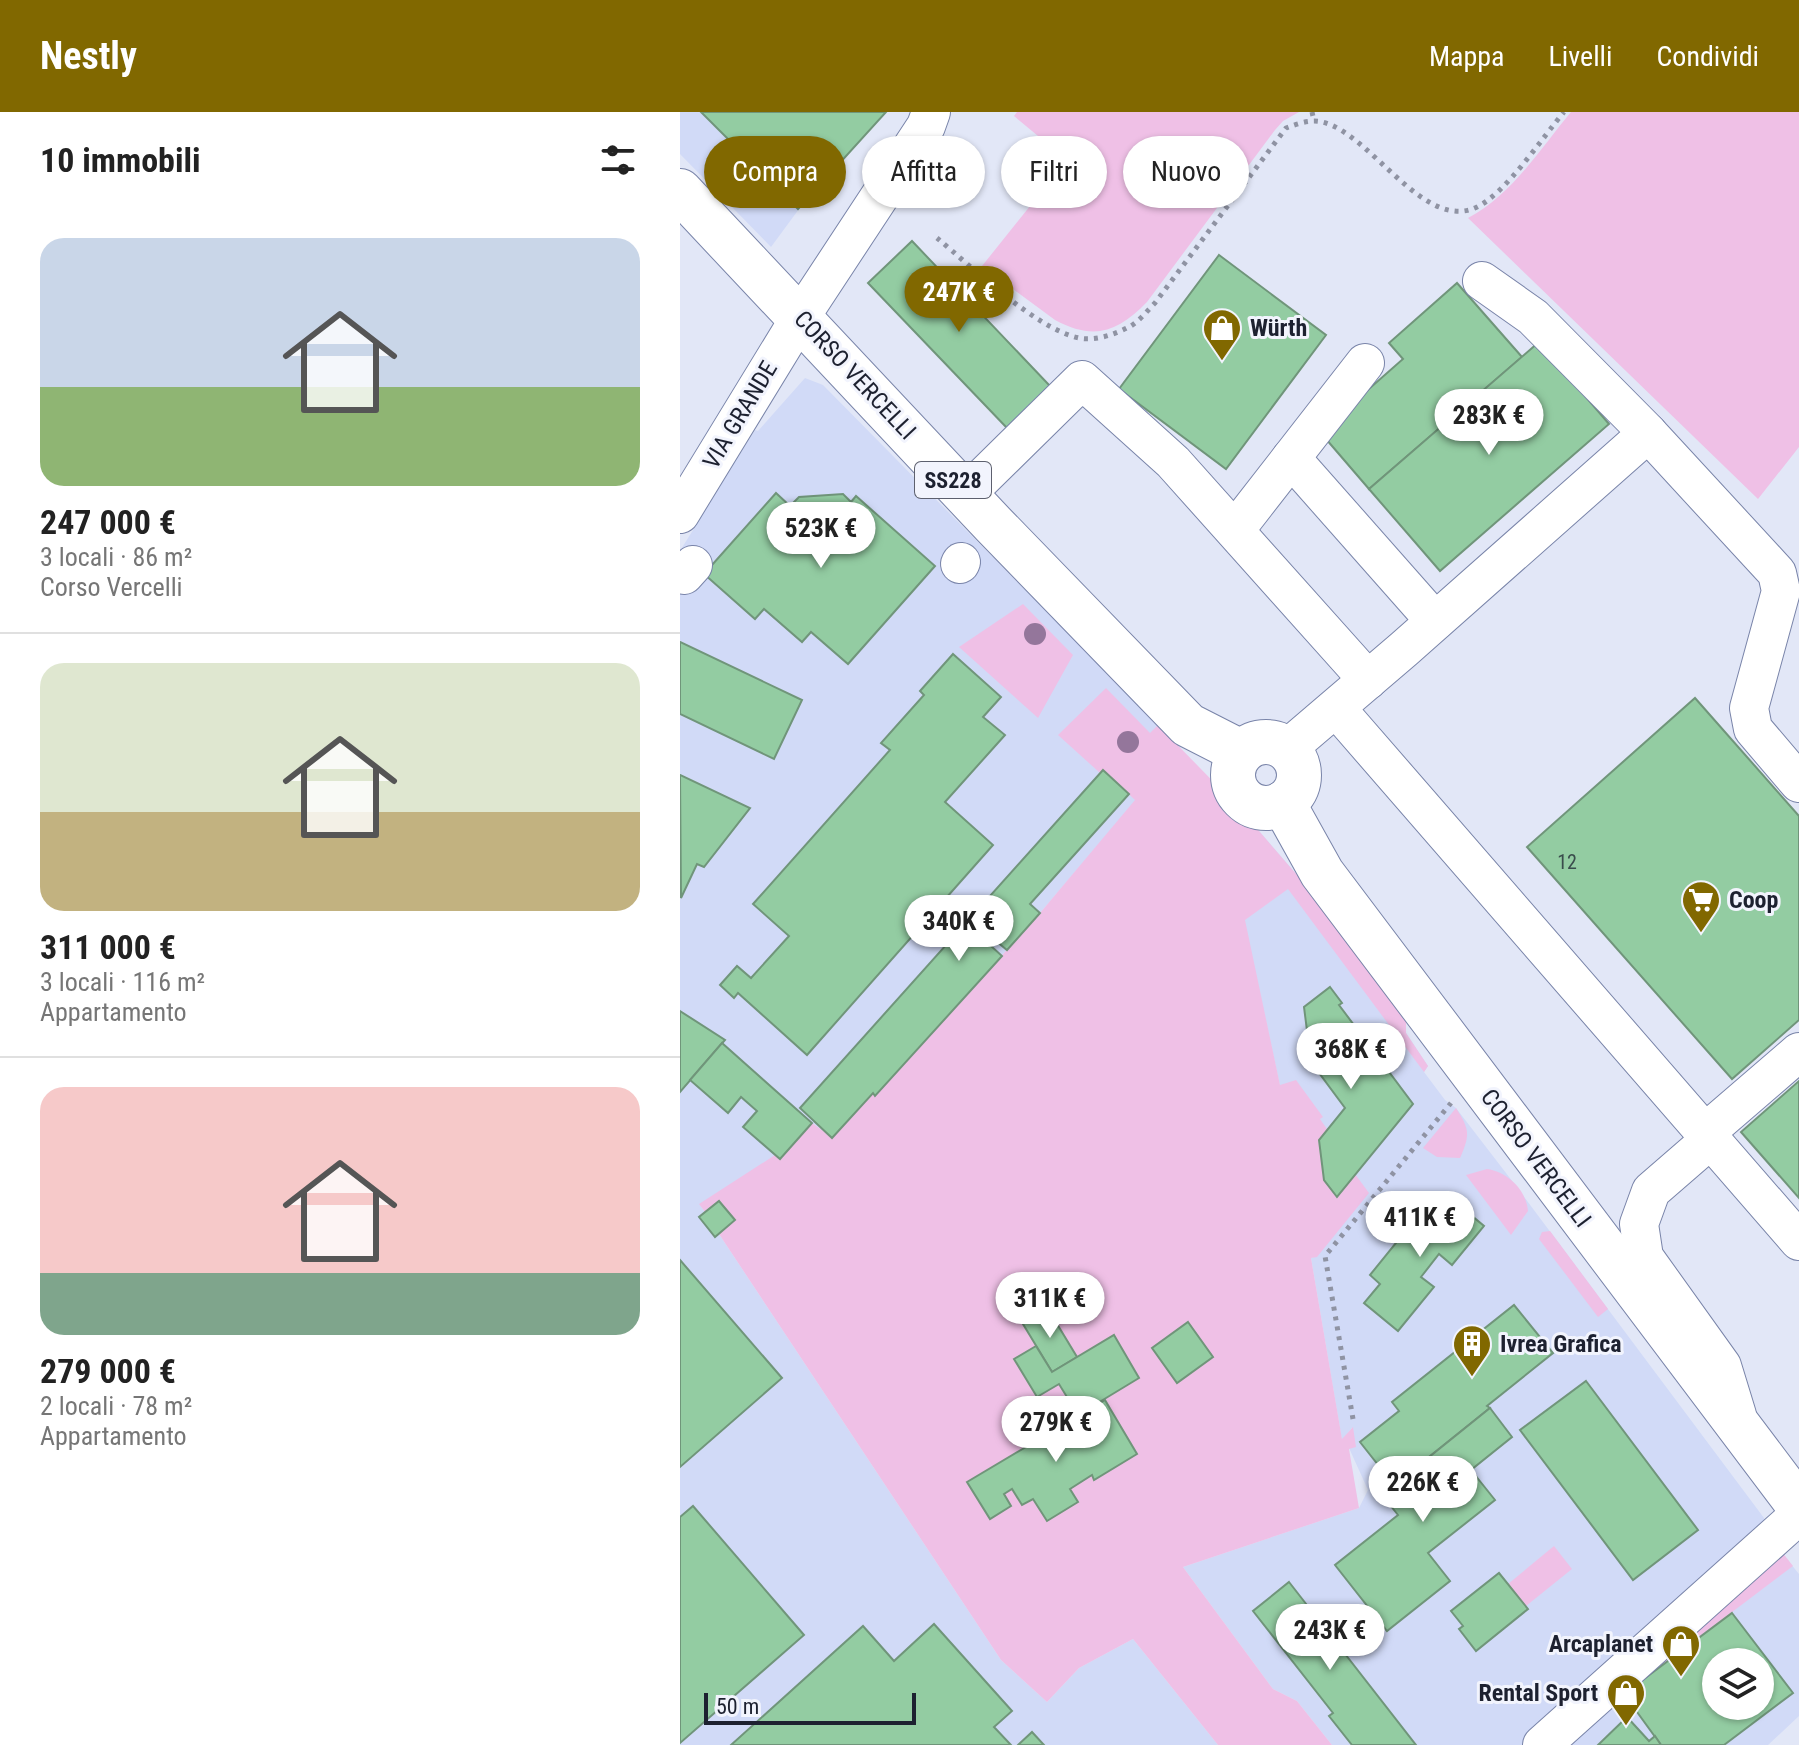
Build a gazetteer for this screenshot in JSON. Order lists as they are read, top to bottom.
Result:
{
  "streets": {
    "main road": ["CORSO VERCELLI", "SS228"],
    "street": ["VIA GRANDE"]
  },
  "crossings": [
    ["CORSO VERCELLI", "VIA GRANDE"]
  ],
  "places": {
    "shop": ["Würth", "Arcaplanet", "Rental Sport"],
    "supermarket": ["Coop"],
    "building": ["Ivrea Grafica"]
  },
  "house_numbers": ["12"],
  "scale_bar": "50 m",
  "page": {
    "header": "Nestly",
    "nav": ["Mappa", "Livelli", "Condividi"],
    "heading": "10 immobili",
    "chip": [
      "Compra",
      "Affitta",
      "Filtri",
      "Nuovo"
    ],
    "list": [
      {
        "name": "247 000 €",
        "note": "3 locali · 86 m² · Corso Vercelli"
      },
      {
        "name": "311 000 €",
        "note": "3 locali · 116 m² · Appartamento"
      },
      {
        "name": "279 000 €",
        "note": "2 locali · 78 m² · Appartamento"
      }
    ],
    "price": [
      "247K €",
      "283K €",
      "523K €",
      "340K €",
      "368K €",
      "411K €",
      "311K €",
      "279K €",
      "226K €",
      "243K €"
    ],
    "scale": "50 m"
  }
}
